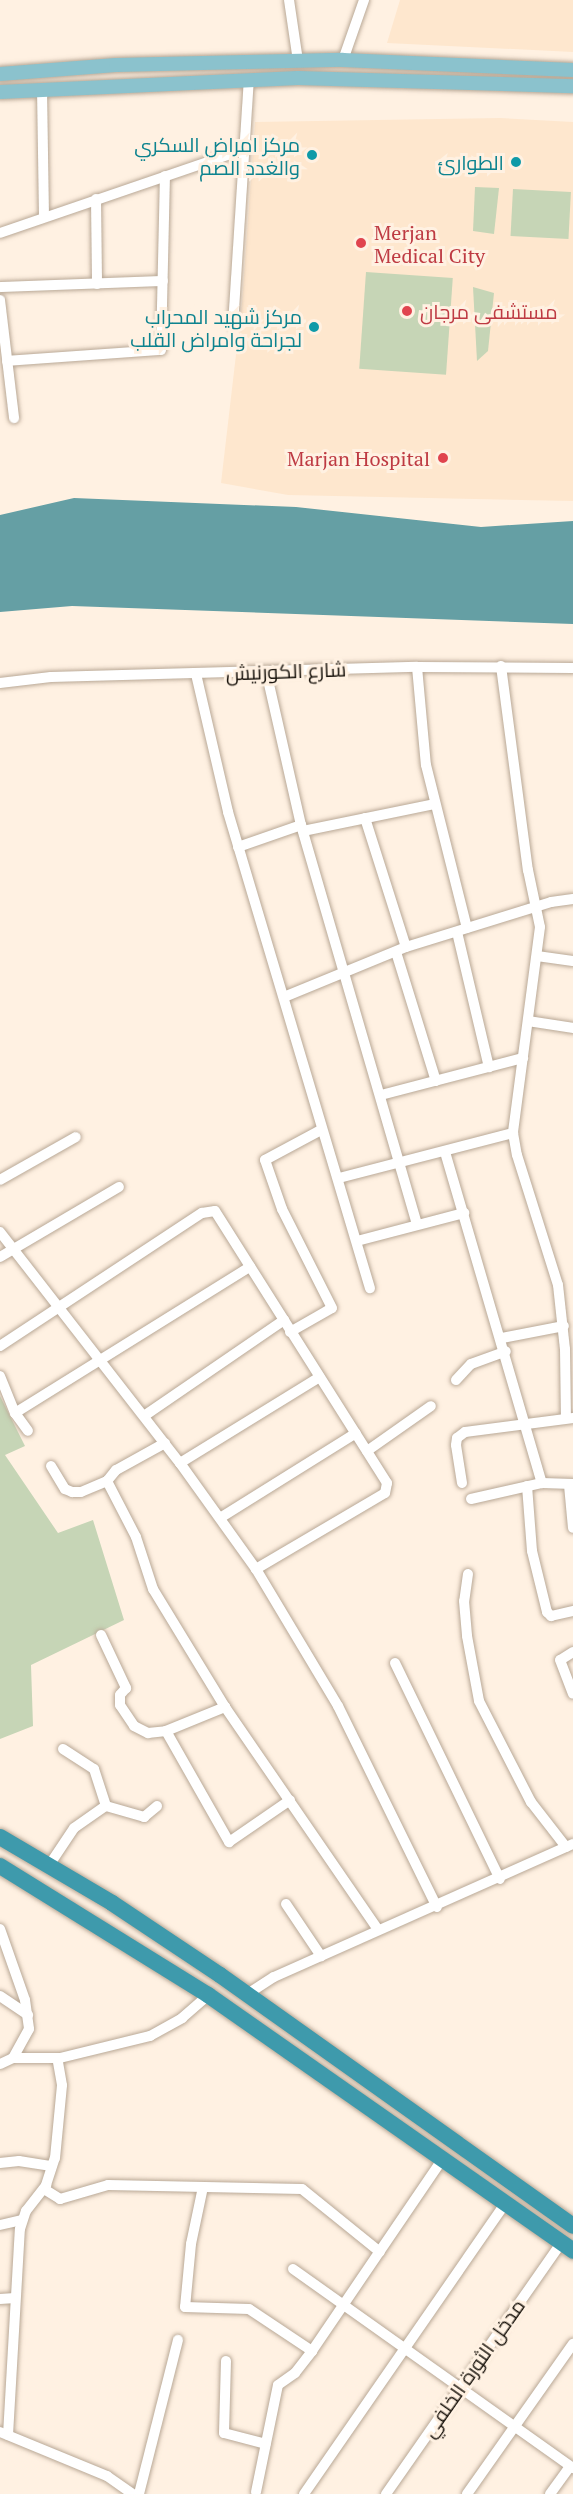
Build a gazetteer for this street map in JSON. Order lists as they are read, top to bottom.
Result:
{
  "streets": {
    "street": ["شارع الكورنيش", "مدخل الثورة الخلفي"]
  },
  "places": [
    "مركز امراض السكري والغدد الصم",
    "الطوارئ",
    "Merjan Medical City",
    "مستشفى مرجان",
    "مركز شهيد المحراب لجراحة وامراض القلب",
    "Marjan Hospital"
  ]
}
